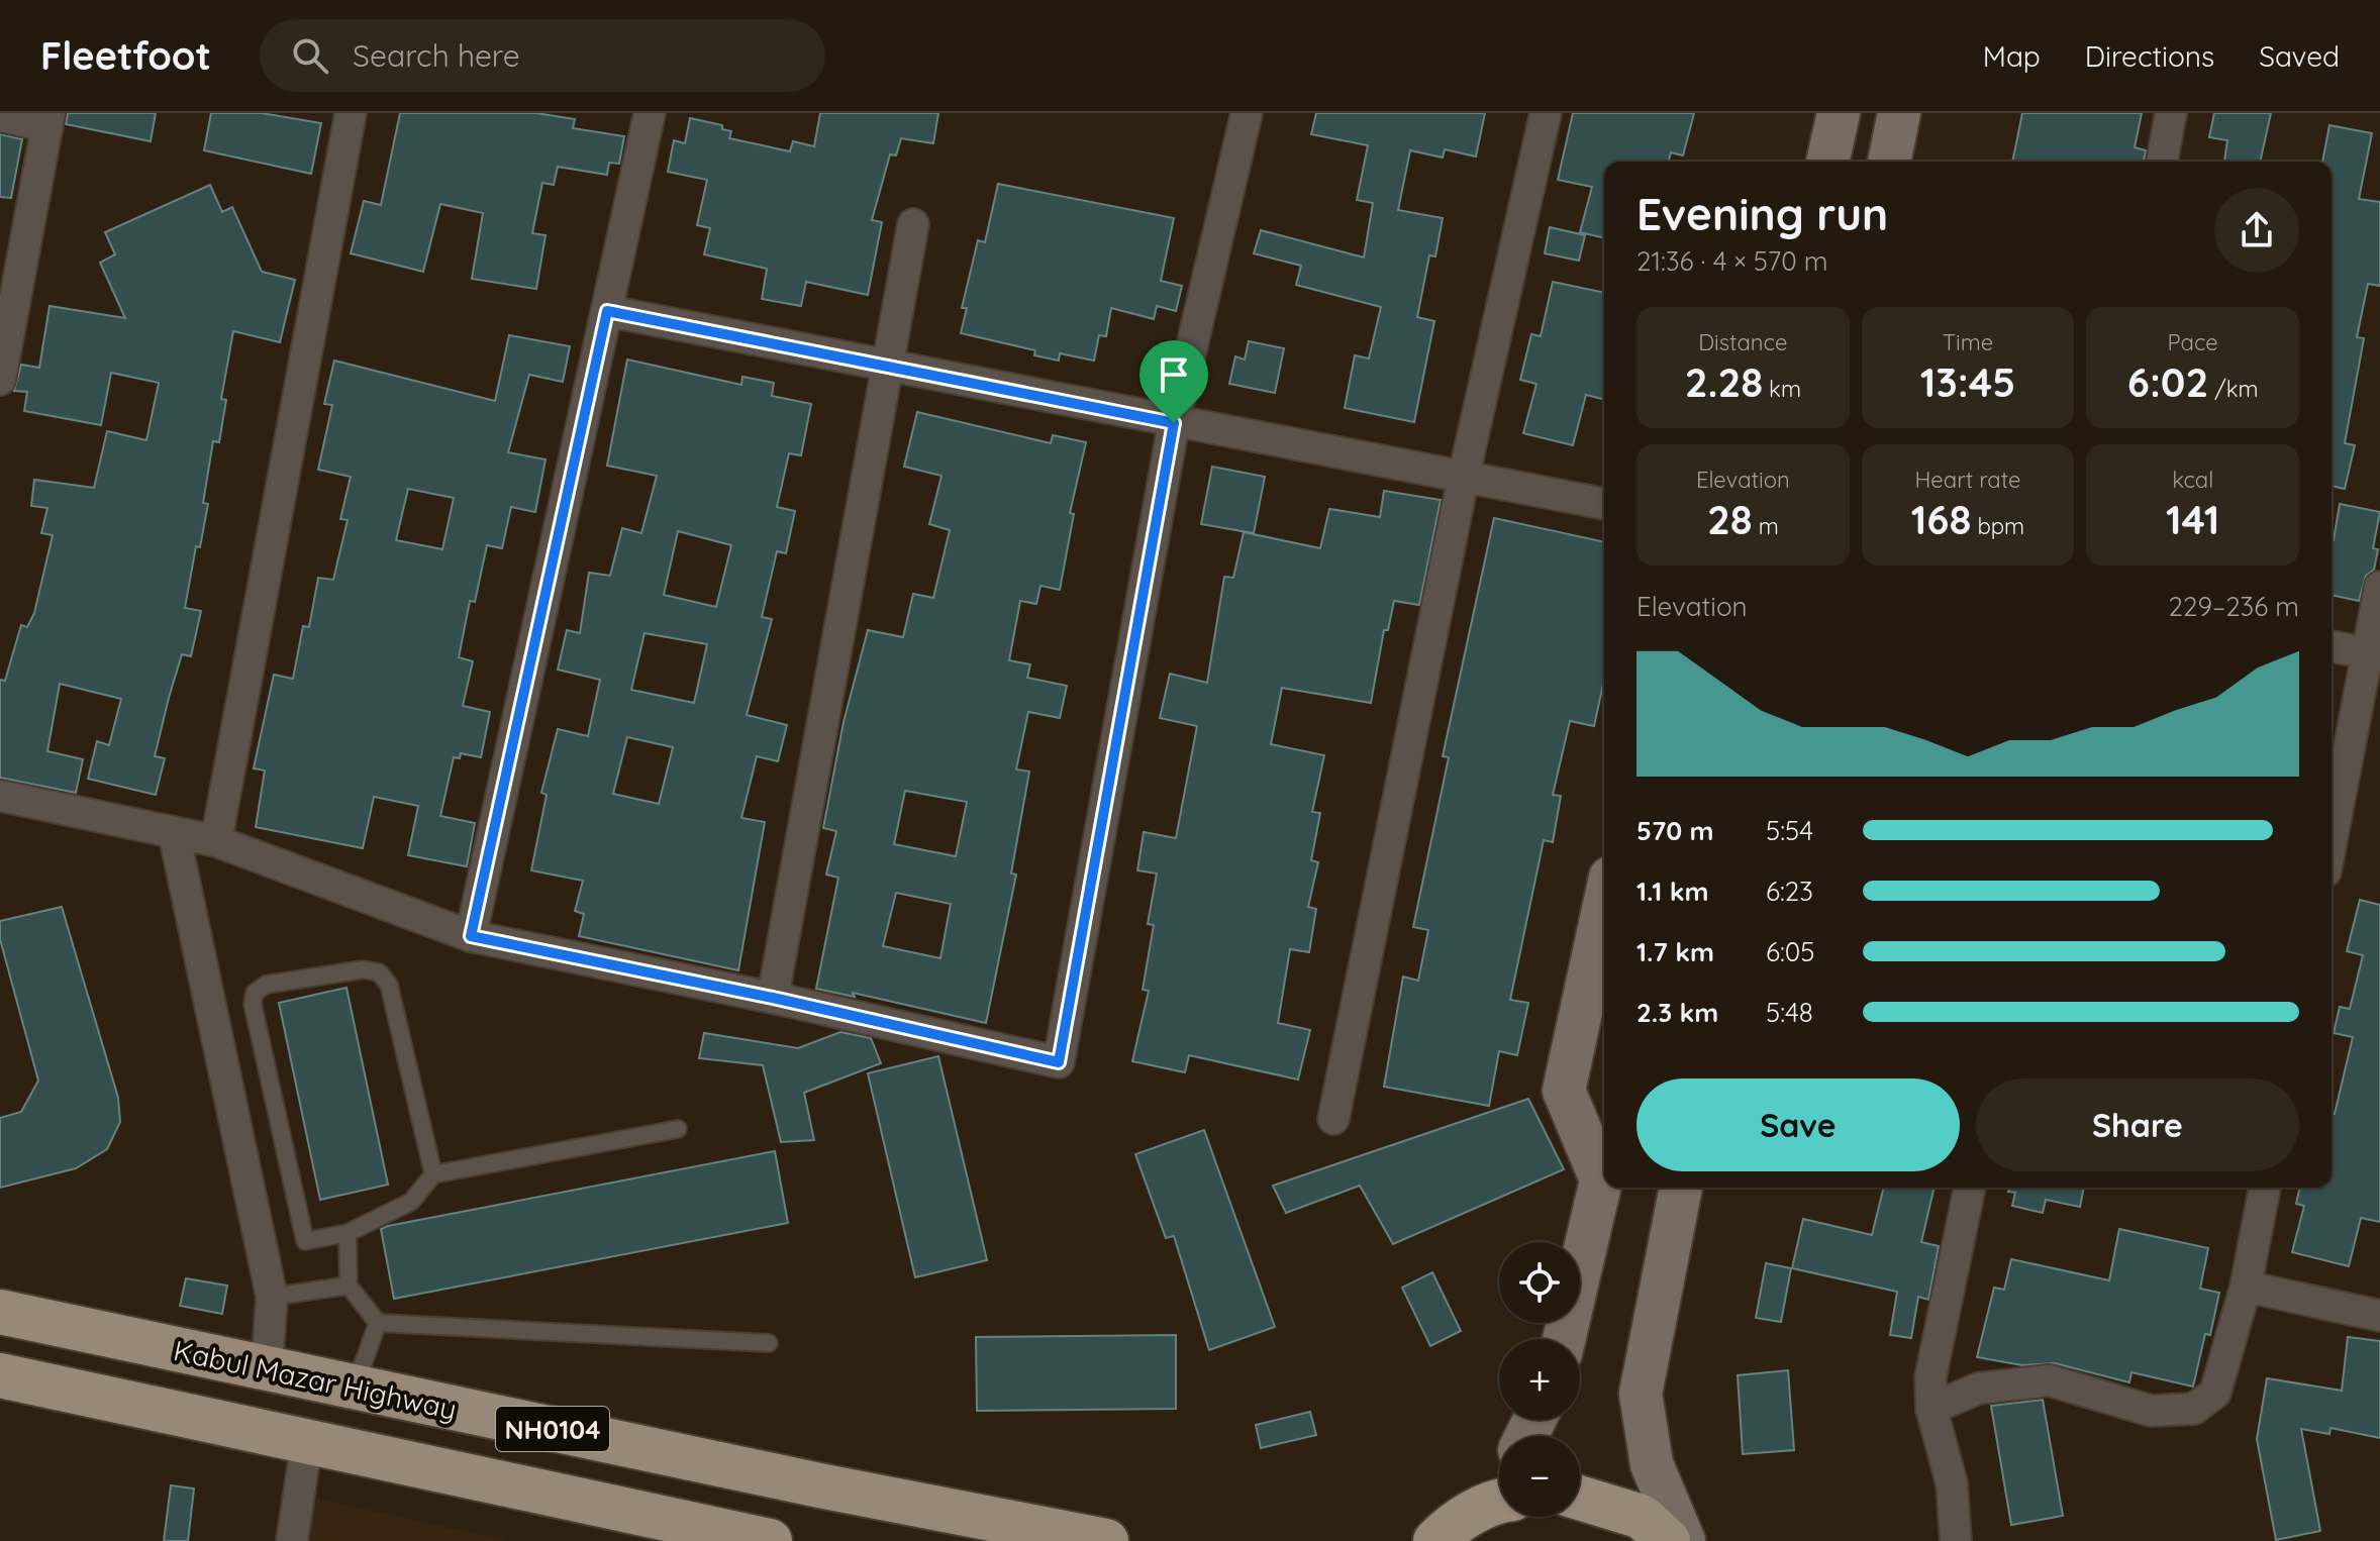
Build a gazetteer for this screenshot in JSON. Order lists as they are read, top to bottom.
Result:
{
  "streets": {
    "highway": ["Kabul Mazar Highway", "NH0104"]
  },
  "page": {
    "header": "Fleetfoot",
    "search": "Search here",
    "nav": ["Map", "Directions", "Saved"],
    "heading": ["Evening run", "21:36 · 4 × 570 m"],
    "stats": [
      ["Distance", "2.28 km"],
      ["Time", "13:45"],
      ["Pace", "6:02 /km"],
      ["Elevation", "28 m"],
      ["Heart rate", "168 bpm"],
      ["kcal", "141"]
    ],
    "chart": ["Elevation", "229–236 m"],
    "list": [
      {
        "name": "570 m",
        "note": "5:54"
      },
      {
        "name": "1.1 km",
        "note": "6:23"
      },
      {
        "name": "1.7 km",
        "note": "6:05"
      },
      {
        "name": "2.3 km",
        "note": "5:48"
      }
    ],
    "buttons": ["Save", "Share"],
    "map_buttons": ["+", "−"]
  }
}
